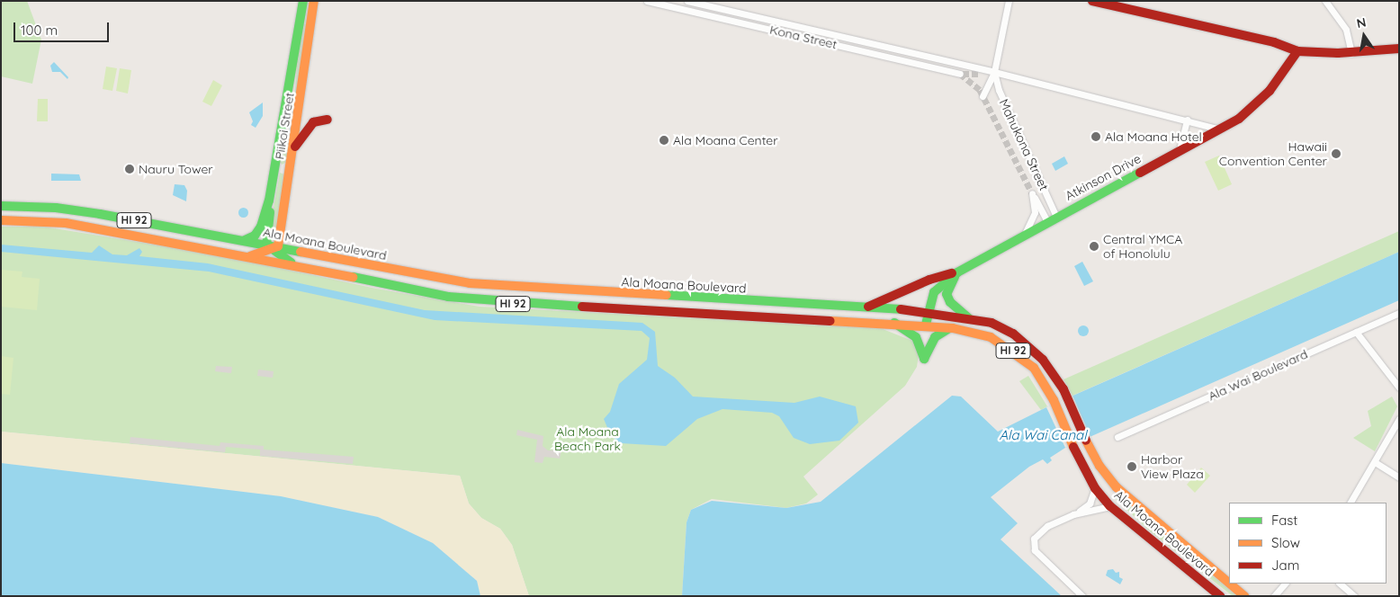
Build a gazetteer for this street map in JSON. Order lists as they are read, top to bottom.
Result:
{
  "streets": {
    "main road": [
      "Piikoi Street",
      "Atkinson Drive",
      "HI 92",
      "Ala Moana Boulevard"
    ],
    "street": ["Kona Street", "Mahukona Street", "Ala Wai Boulevard"]
  },
  "crossings": [
    ["Kona Street", "Mahukona Street"],
    ["Kona Street", "Atkinson Drive"],
    ["Piikoi Street", "Ala Moana Boulevard"],
    ["Mahukona Street", "Atkinson Drive"],
    ["Atkinson Drive", "Ala Moana Boulevard"]
  ],
  "water": ["Ala Wai Canal"],
  "parks": ["Ala Moana Beach Park"],
  "places": [
    "Ala Moana Hotel",
    "Ala Moana Center",
    "Hawaii Convention Center",
    "Nauru Tower",
    "Central YMCA of Honolulu",
    "Harbor View Plaza"
  ],
  "legend": ["Fast", "Slow", "Jam"],
  "scale_bar": "100 m",
  "north": "top"
}
